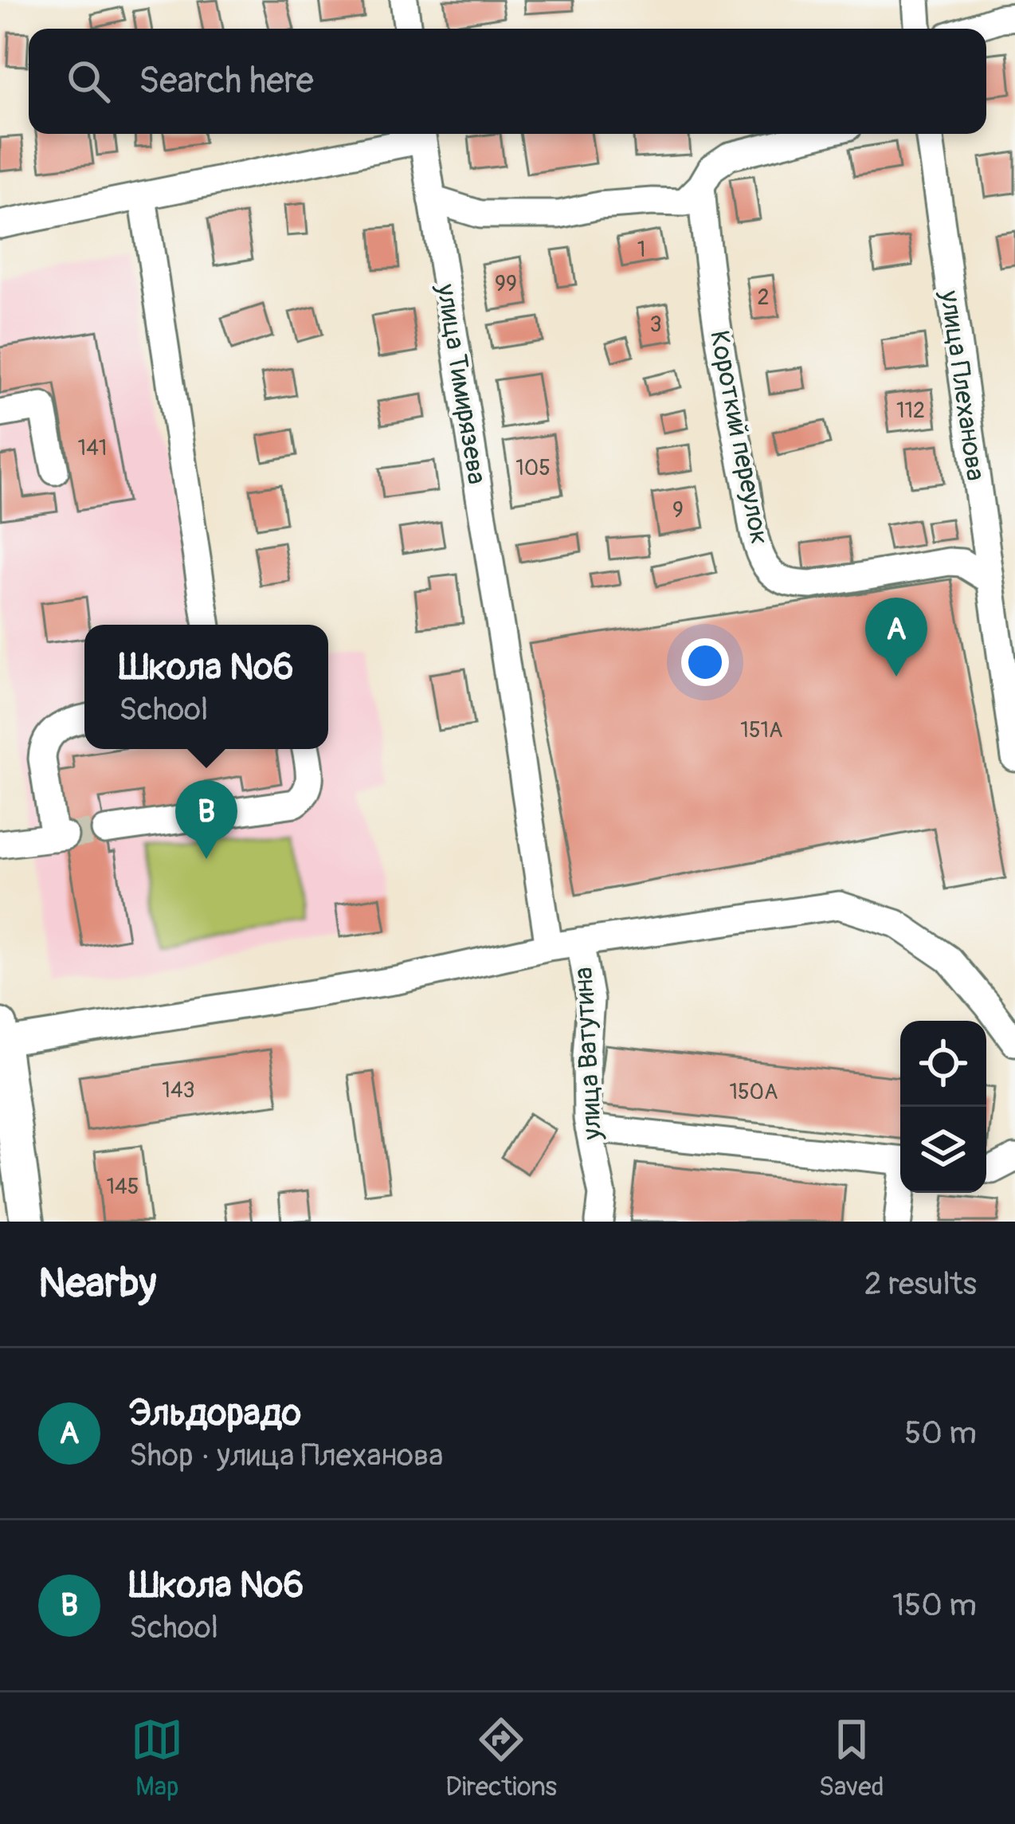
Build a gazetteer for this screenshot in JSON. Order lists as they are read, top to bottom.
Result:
{
  "streets": {
    "street": [
      "улица Тимирязева",
      "улица Плеханова",
      "Короткий переулок",
      "улица Ватутина"
    ]
  },
  "crossings": [
    ["улица Плеханова", "Короткий переулок"]
  ],
  "house_numbers": [
    "1",
    "99",
    "2",
    "3",
    "112",
    "141",
    "105",
    "9",
    "151А",
    "143",
    "150А",
    "145"
  ],
  "page": {
    "search": "Search here",
    "pins": ["A", "B"],
    "popup": ["Школа №6", "School"],
    "heading": ["Nearby", "2 results"],
    "list": [
      {
        "mark": "A",
        "name": "Эльдорадо",
        "note": "Shop · улица Плеханова",
        "value": "50 m"
      },
      {
        "mark": "B",
        "name": "Школа №6",
        "note": "School",
        "value": "150 m"
      }
    ],
    "nav": ["Map", "Directions", "Saved"]
  }
}
